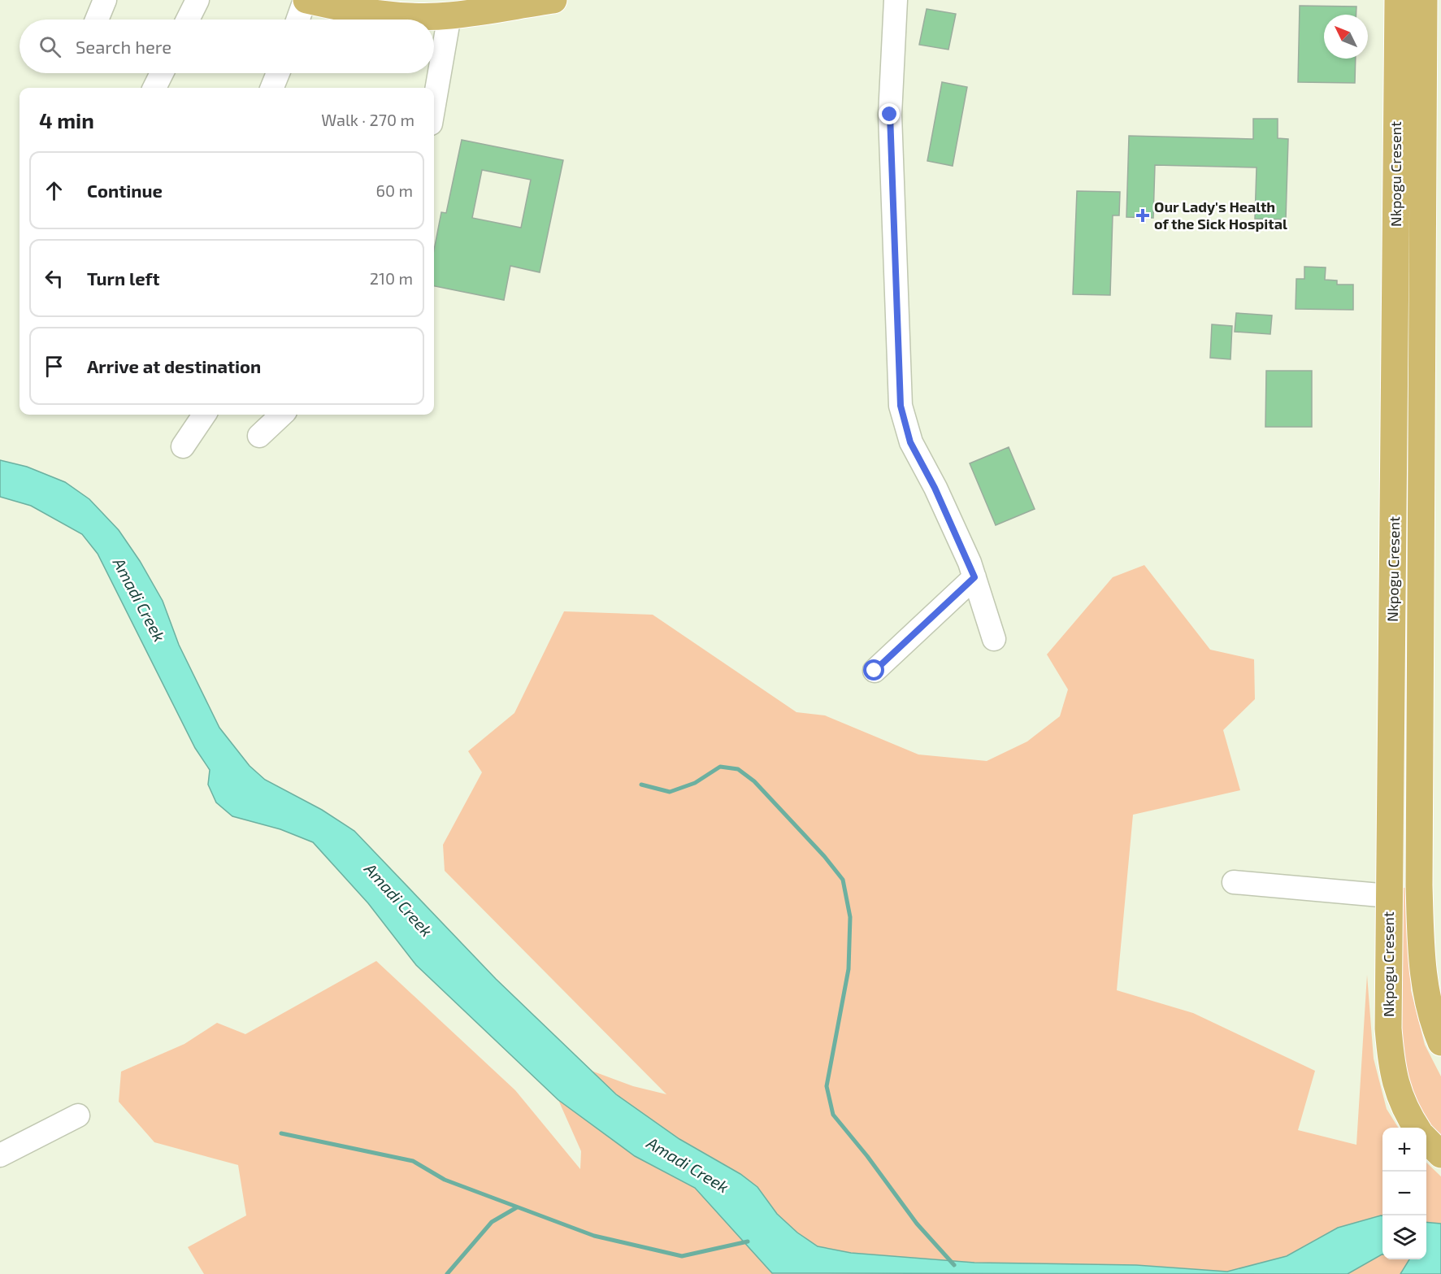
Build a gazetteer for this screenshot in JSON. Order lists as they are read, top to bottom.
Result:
{
  "streets": {
    "main road": ["Nkpogu Cresent"]
  },
  "water": ["Amadi Creek"],
  "places": {
    "health": ["Our Lady's Health of the Sick Hospital"]
  },
  "north": "top left",
  "page": {
    "search": "Search here",
    "heading": ["4 min", "Walk · 270 m"],
    "list": [
      ["Continue", "60 m"],
      ["Turn left", "210 m"],
      "Arrive at destination"
    ],
    "map_buttons": ["+", "−"]
  }
}
